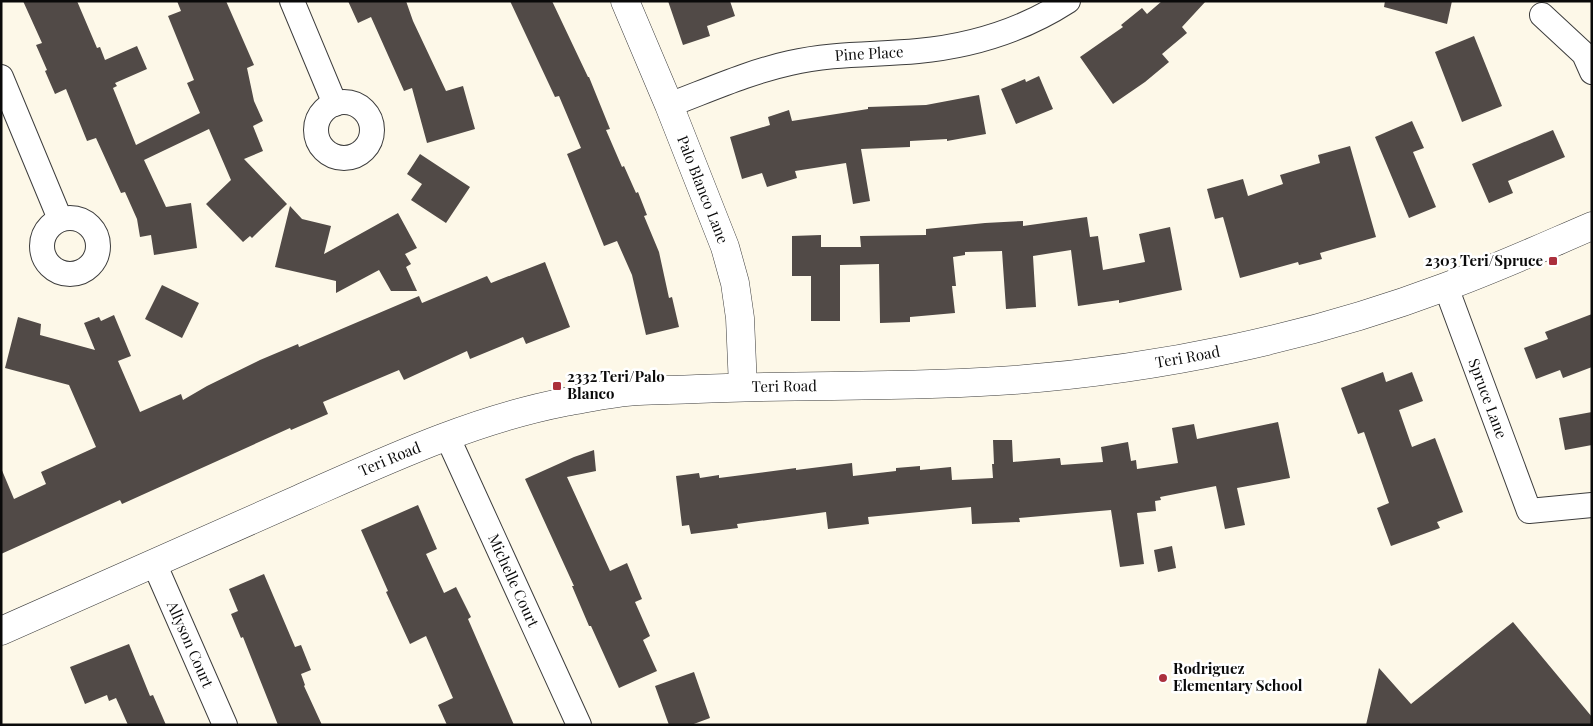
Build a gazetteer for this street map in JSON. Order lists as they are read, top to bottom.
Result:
{
  "streets": {
    "street": [
      "Pine Place",
      "Palo Blanco Lane",
      "Teri Road",
      "Spruce Lane",
      "Michelle Court",
      "Allyson Court"
    ]
  },
  "crossings": [
    ["Pine Place", "Palo Blanco Lane"],
    ["Palo Blanco Lane", "Teri Road"],
    ["Teri Road", "Spruce Lane"],
    ["Teri Road", "Michelle Court"],
    ["Teri Road", "Allyson Court"]
  ],
  "places": {
    "transit": ["2303 Teri/Spruce", "2332 Teri/Palo Blanco"],
    "other": ["Rodriguez Elementary School"]
  }
}
